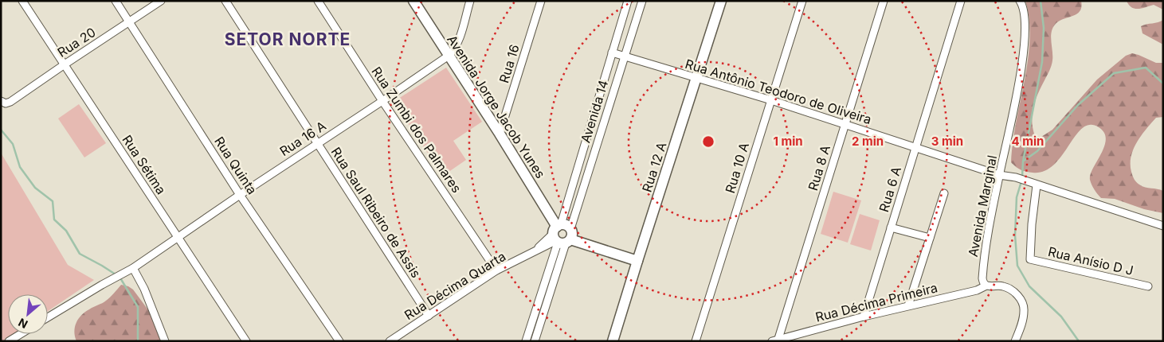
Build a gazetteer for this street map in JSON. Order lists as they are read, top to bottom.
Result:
{
  "streets": {
    "street": [
      "Rua 20",
      "Rua 16",
      "Rua Antônio Teodoro de Oliveira",
      "Avenida Jorge Jacob Yunes",
      "Avenida 14",
      "Rua Zumbi dos Palmares",
      "Rua 16 A",
      "Rua Sétima",
      "Rua Quinta",
      "Rua 12 A",
      "Rua 10 A",
      "Rua 8 A",
      "Rua 6 A",
      "Avenida Marginal",
      "Rua Saul Ribeiro de Assis",
      "Rua Anísio D J",
      "Rua Décima Quarta",
      "Rua Décima Primeira"
    ]
  },
  "crossings": [
    ["Rua 20", "Rua Sétima"],
    ["Rua 20", "Rua Quinta"],
    ["Rua 16", "Avenida Jorge Jacob Yunes"],
    ["Rua Antônio Teodoro de Oliveira", "Avenida 14"],
    ["Rua Antônio Teodoro de Oliveira", "Rua 12 A"],
    ["Rua Antônio Teodoro de Oliveira", "Rua 10 A"],
    ["Rua Antônio Teodoro de Oliveira", "Rua 8 A"],
    ["Rua Antônio Teodoro de Oliveira", "Rua 6 A"],
    ["Rua Antônio Teodoro de Oliveira", "Avenida Marginal"],
    ["Rua Antônio Teodoro de Oliveira", "Rua Anísio D J"],
    ["Avenida Jorge Jacob Yunes", "Avenida 14"],
    ["Avenida Jorge Jacob Yunes", "Rua 16 A"],
    ["Avenida Jorge Jacob Yunes", "Rua Décima Quarta"],
    ["Avenida 14", "Rua Décima Quarta"],
    ["Rua Zumbi dos Palmares", "Rua 16 A"],
    ["Rua Zumbi dos Palmares", "Rua Décima Quarta"],
    ["Rua 16 A", "Rua Sétima"],
    ["Rua 16 A", "Rua Quinta"],
    ["Rua 16 A", "Rua Saul Ribeiro de Assis"],
    ["Rua 8 A", "Rua Décima Primeira"],
    ["Rua 6 A", "Rua Décima Primeira"],
    ["Avenida Marginal", "Rua Décima Primeira"],
    ["Rua Saul Ribeiro de Assis", "Rua Décima Quarta"]
  ],
  "districts": ["SETOR NORTE"],
  "north": "bottom left",
  "rings": [
    "1 min",
    "2 min",
    "3 min",
    "4 min"
  ]
}
